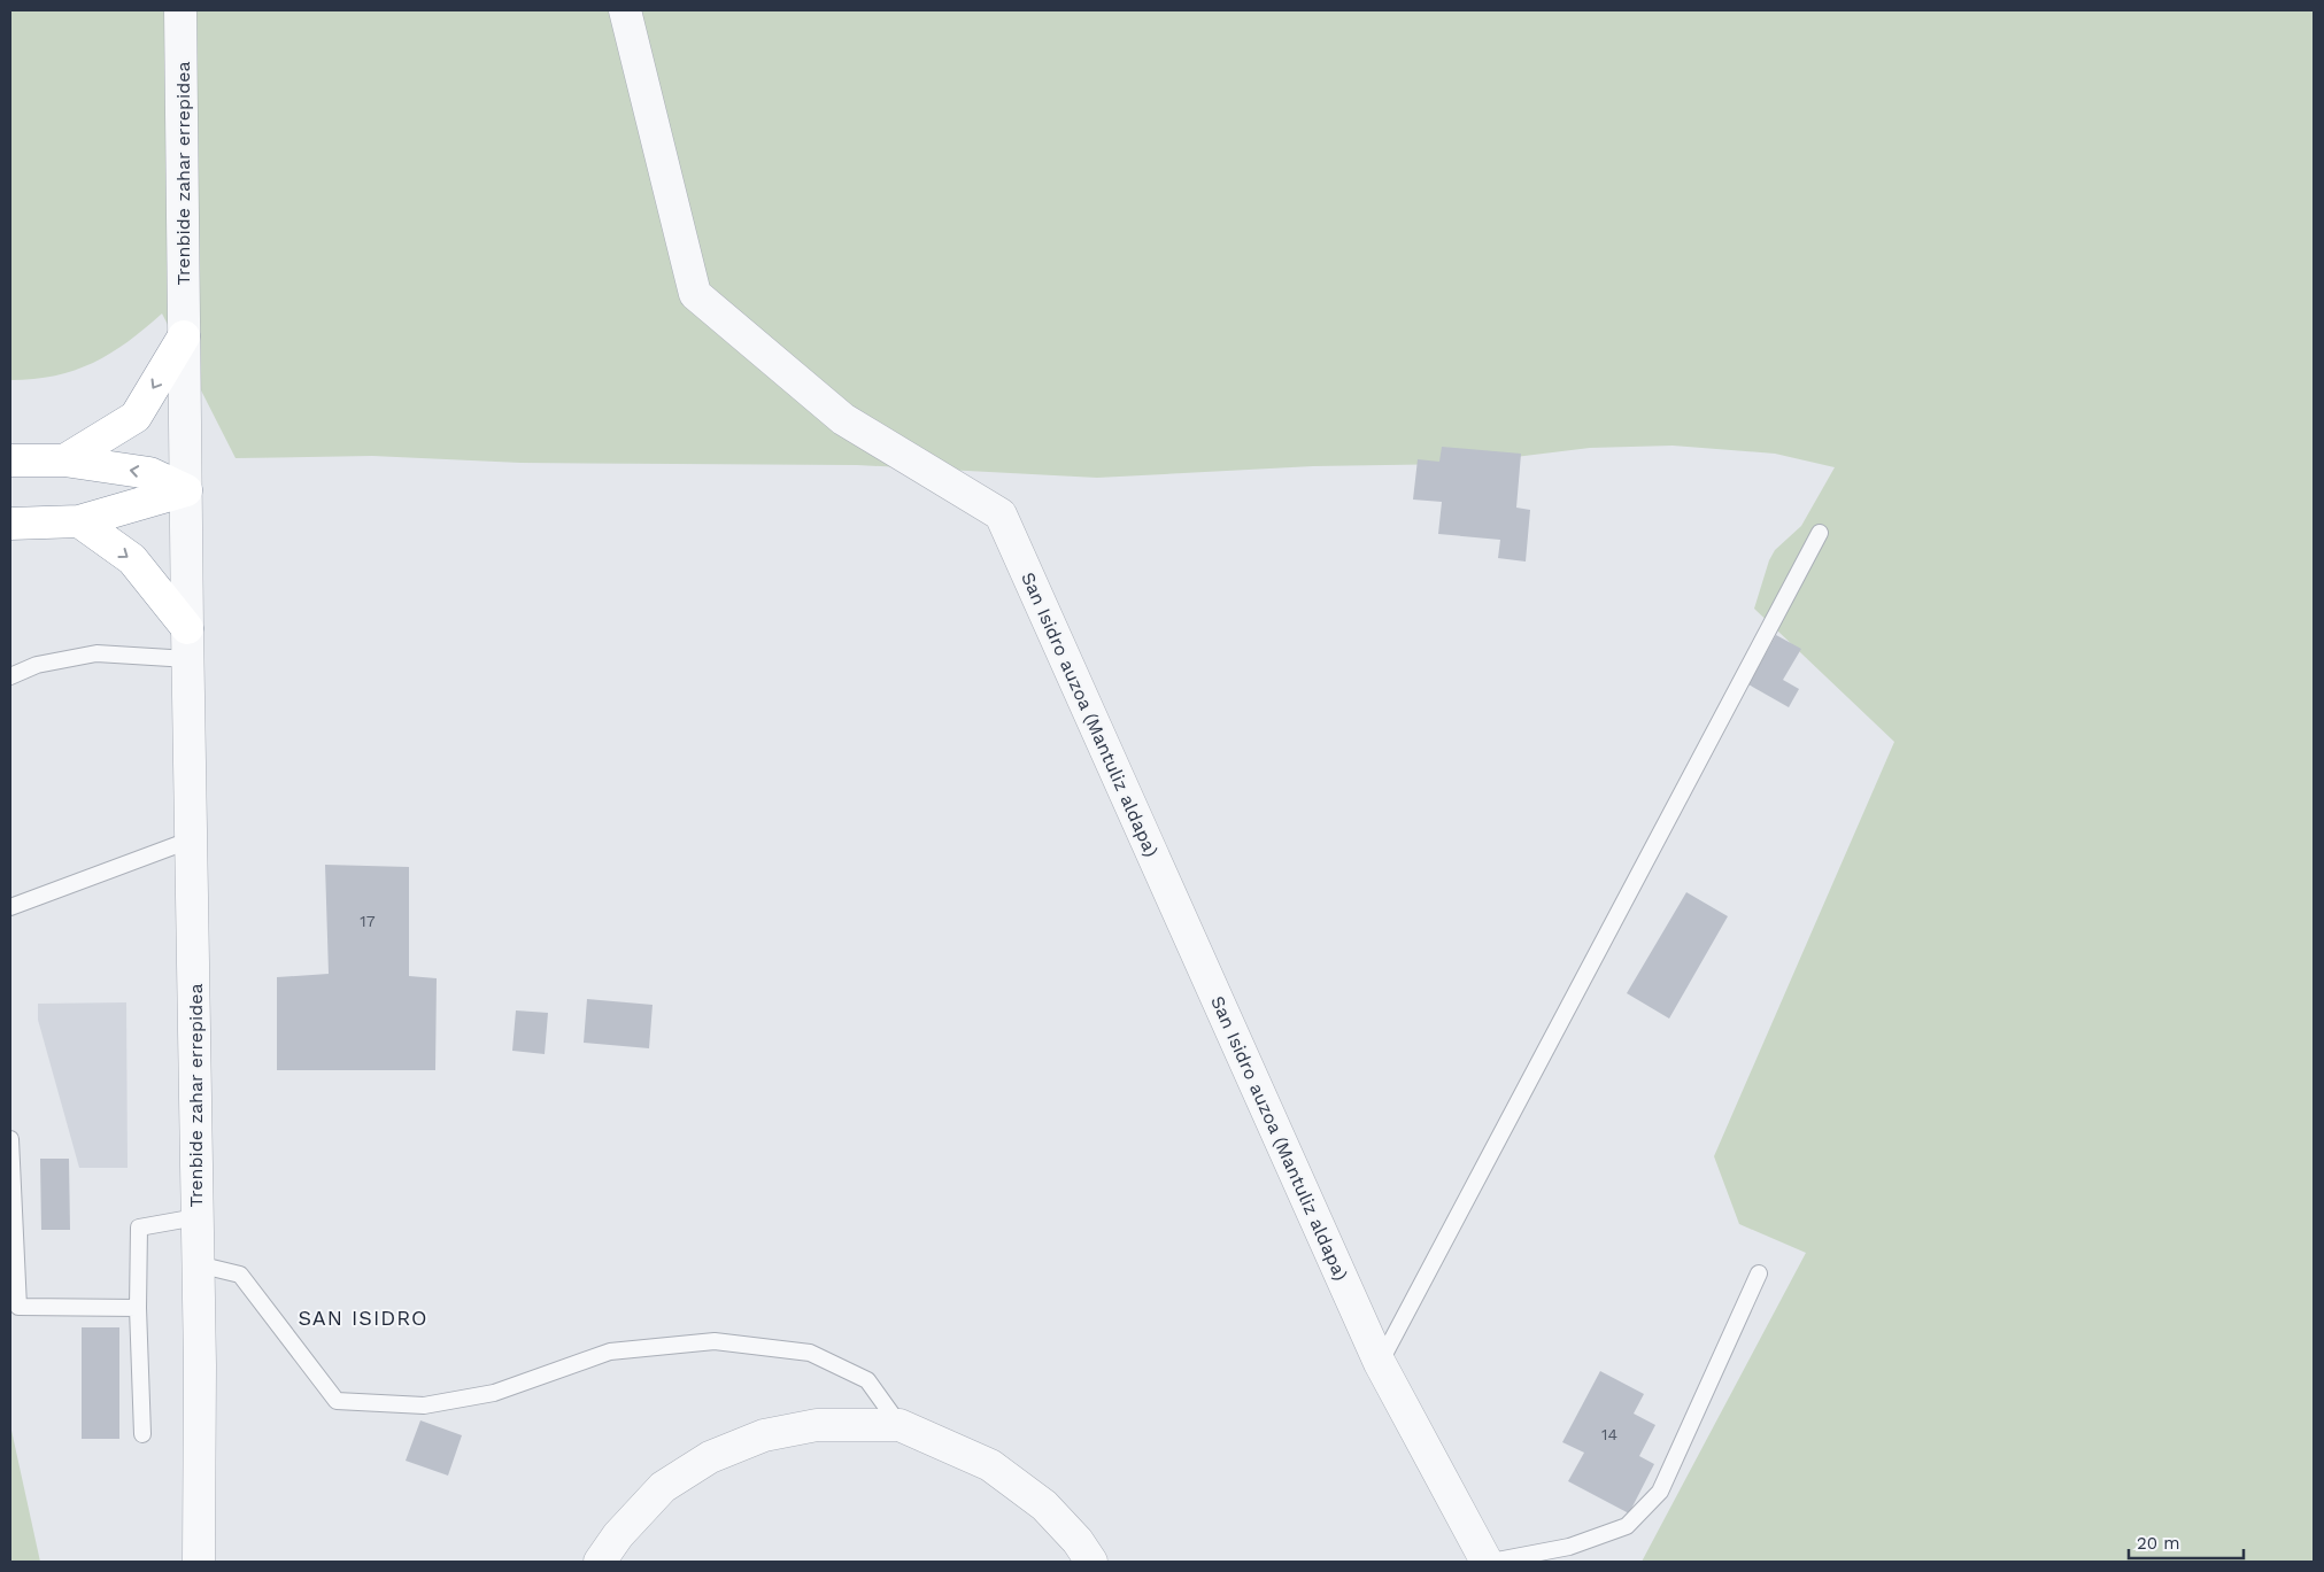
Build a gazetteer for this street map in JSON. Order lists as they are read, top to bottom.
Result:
{
  "streets": {
    "street": ["Trenbide zahar errepidea", "San Isidro auzoa (Mantuliz aldapa)"]
  },
  "districts": ["SAN ISIDRO"],
  "house_numbers": ["17", "14"],
  "scale_bar": "20 m"
}
